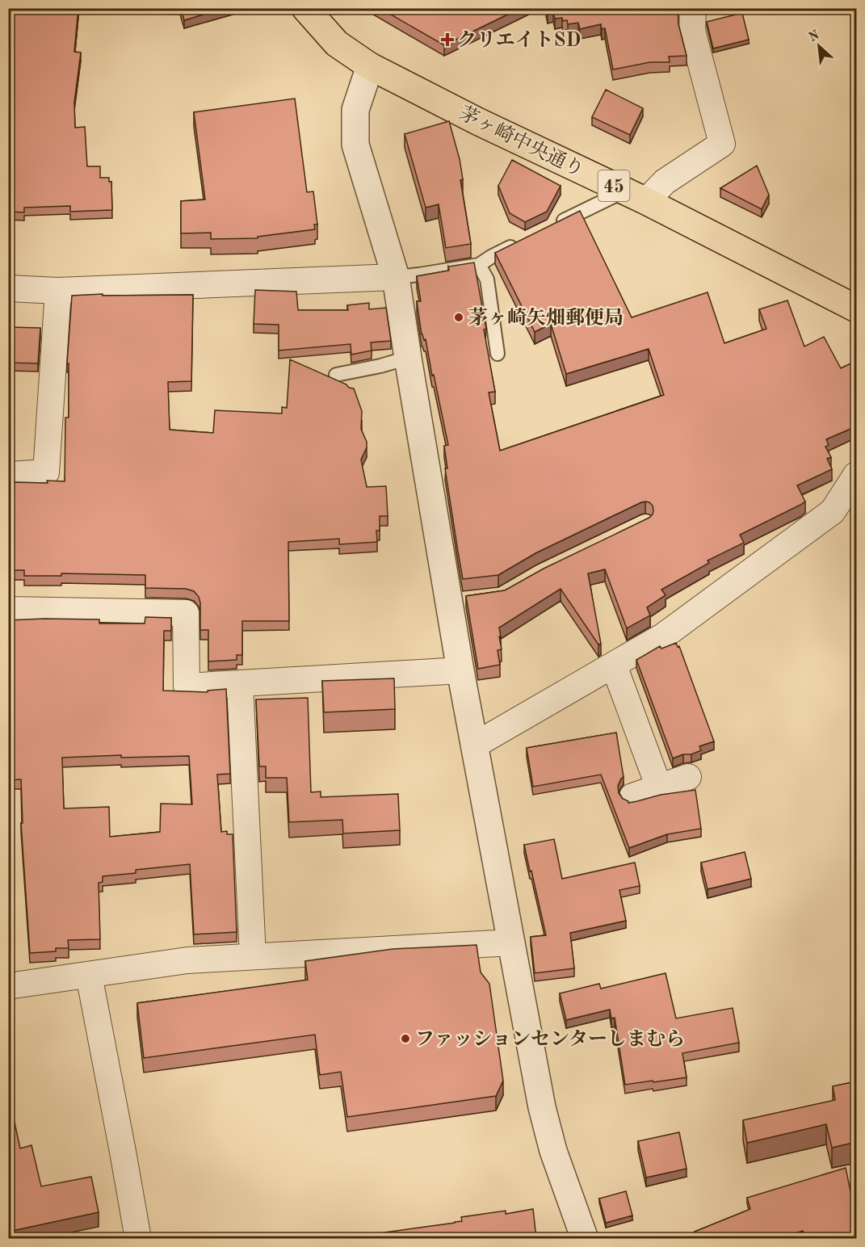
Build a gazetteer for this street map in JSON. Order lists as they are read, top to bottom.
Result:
{
  "streets": {
    "main road": ["茅ヶ崎中央通り", "45"]
  },
  "places": {
    "health": ["クリエイトSD"],
    "other": ["茅ヶ崎矢畑郵便局", "ファッションセンターしまむら"]
  },
  "north": "top left"
}
